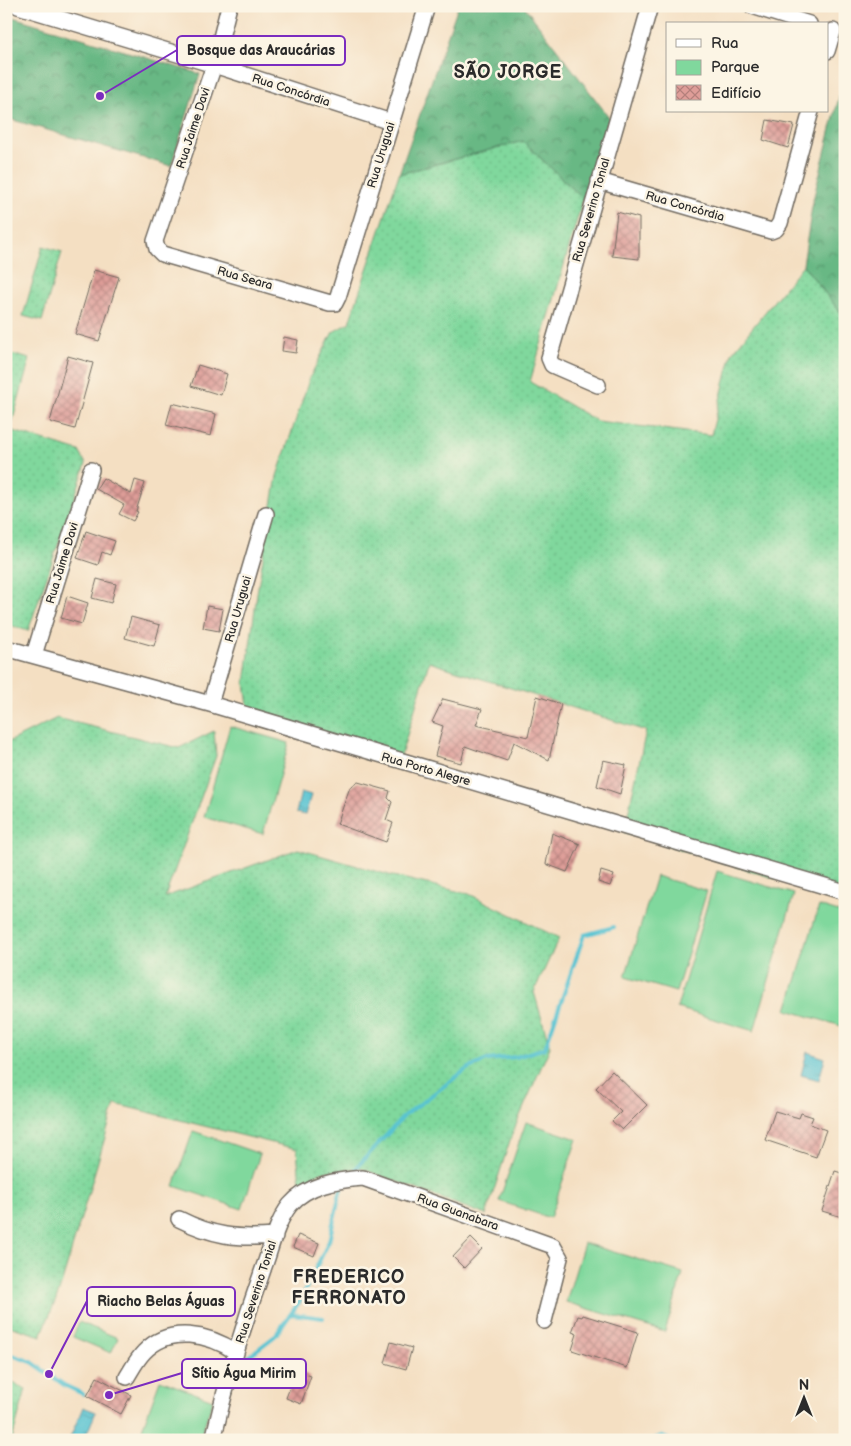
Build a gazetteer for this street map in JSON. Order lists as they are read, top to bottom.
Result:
{
  "streets": {
    "street": [
      "Rua Concórdia",
      "Rua Jaime Davi",
      "Rua Uruguai",
      "Rua Severino Tonial",
      "Rua Seara",
      "Rua Porto Alegre",
      "Rua Guanabara"
    ]
  },
  "crossings": [
    ["Rua Concórdia", "Rua Jaime Davi"],
    ["Rua Concórdia", "Rua Uruguai"],
    ["Rua Concórdia", "Rua Severino Tonial"],
    ["Rua Jaime Davi", "Rua Seara"],
    ["Rua Jaime Davi", "Rua Porto Alegre"],
    ["Rua Uruguai", "Rua Seara"],
    ["Rua Uruguai", "Rua Porto Alegre"],
    ["Rua Severino Tonial", "Rua Guanabara"]
  ],
  "districts": ["SÃO JORGE", "FREDERICO FERRONATO"],
  "places": ["Bosque das Araucárias", "Riacho Belas Águas", "Sítio Água Mirim"],
  "legend": ["Rua", "Parque", "Edifício"],
  "north": "top"
}
